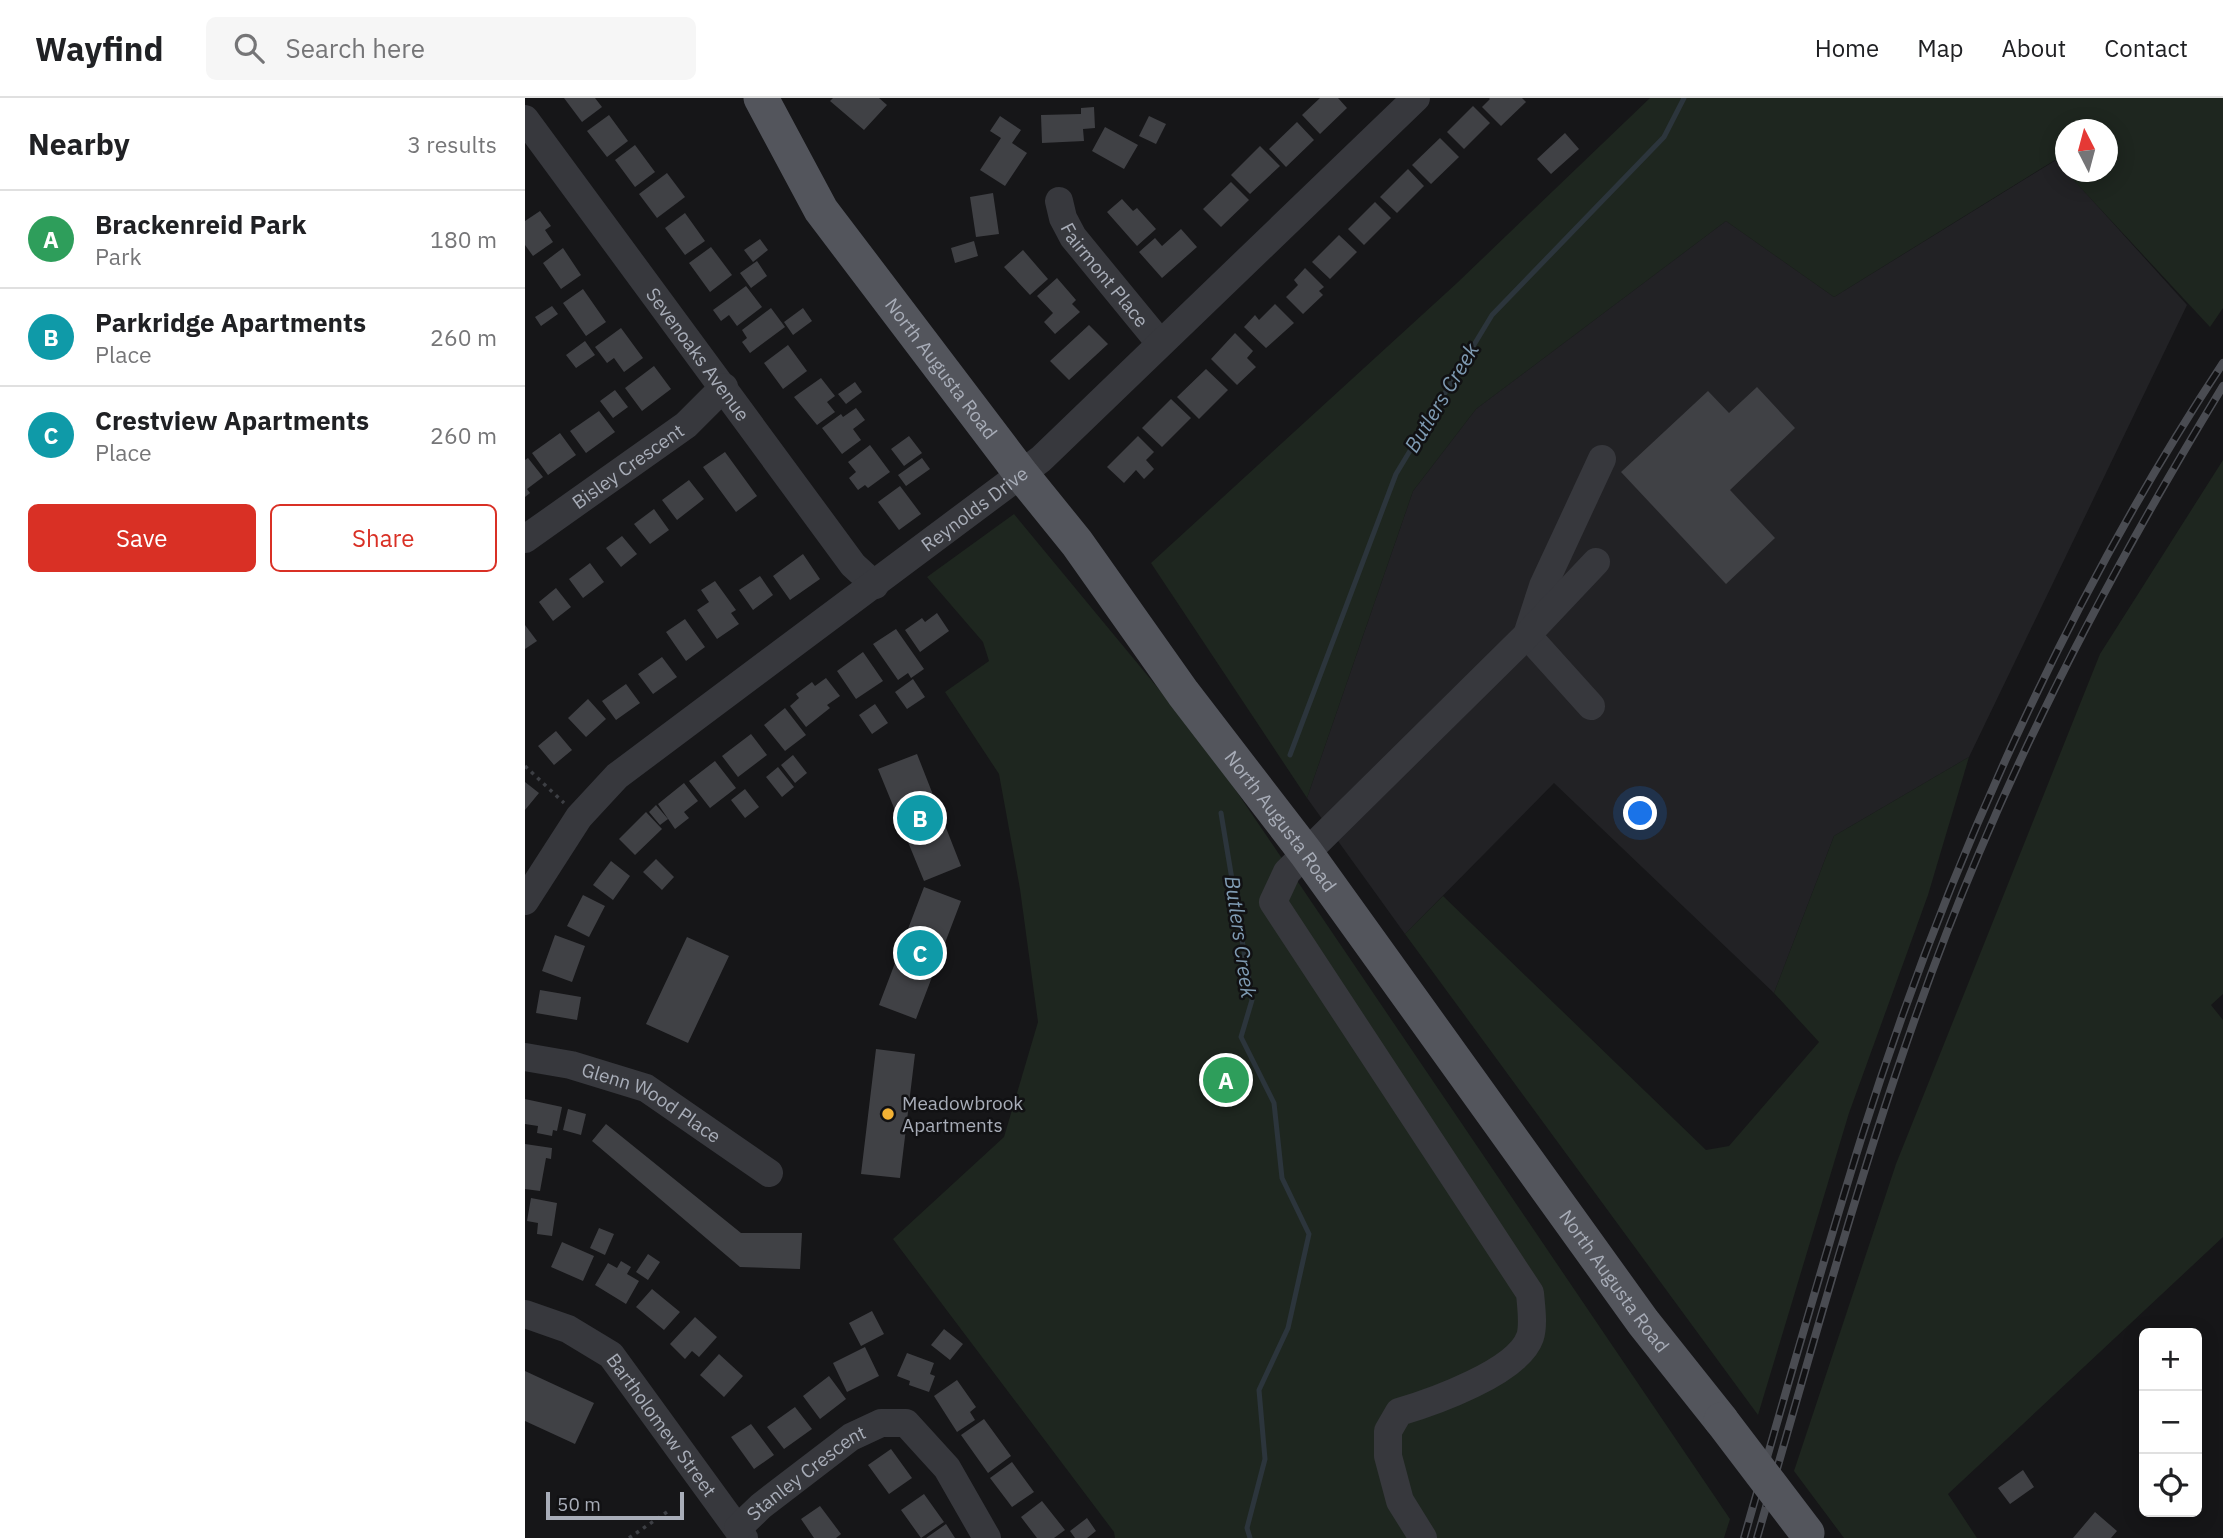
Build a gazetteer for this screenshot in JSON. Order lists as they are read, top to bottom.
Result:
{
  "streets": {
    "main road": ["North Augusta Road"],
    "street": [
      "Fairmont Place",
      "Sevenoaks Avenue",
      "Bisley Crescent",
      "Reynolds Drive",
      "Glenn Wood Place",
      "Bartholomew Street",
      "Stanley Crescent"
    ]
  },
  "crossings": [
    ["Fairmont Place", "Reynolds Drive"],
    ["Sevenoaks Avenue", "Bisley Crescent"],
    ["Sevenoaks Avenue", "Reynolds Drive"],
    ["North Augusta Road", "Reynolds Drive"],
    ["Bartholomew Street", "Stanley Crescent"]
  ],
  "water": ["Butlers Creek"],
  "places": ["Meadowbrook Apartments"],
  "scale_bar": "50 m",
  "north": "top",
  "page": {
    "header": "Wayfind",
    "search": "Search here",
    "nav": [
      "Home",
      "Map",
      "About",
      "Contact"
    ],
    "heading": ["Nearby", "3 results"],
    "list": [
      {
        "mark": "A",
        "name": "Brackenreid Park",
        "note": "Park",
        "value": "180 m"
      },
      {
        "mark": "B",
        "name": "Parkridge Apartments",
        "note": "Place",
        "value": "260 m"
      },
      {
        "mark": "C",
        "name": "Crestview Apartments",
        "note": "Place",
        "value": "260 m"
      }
    ],
    "buttons": ["Save", "Share"],
    "pins": ["B", "C", "A"],
    "map_buttons": ["+", "−"],
    "scale": "50 m"
  }
}
